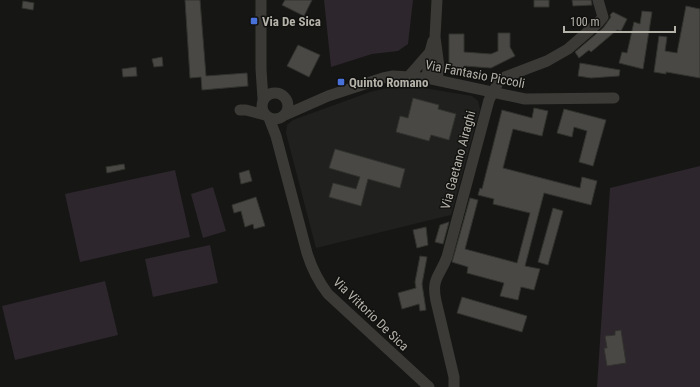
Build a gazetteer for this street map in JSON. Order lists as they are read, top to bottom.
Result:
{
  "streets": {
    "street": ["Via Fantasio Piccoli", "Via Gaetano Airaghi", "Via Vittorio De Sica"]
  },
  "crossings": [
    ["Via Fantasio Piccoli", "Via Gaetano Airaghi"],
    ["Via Fantasio Piccoli", "Via Vittorio De Sica"]
  ],
  "places": {
    "transit": ["Via De Sica", "Quinto Romano"]
  },
  "scale_bar": "100 m"
}
